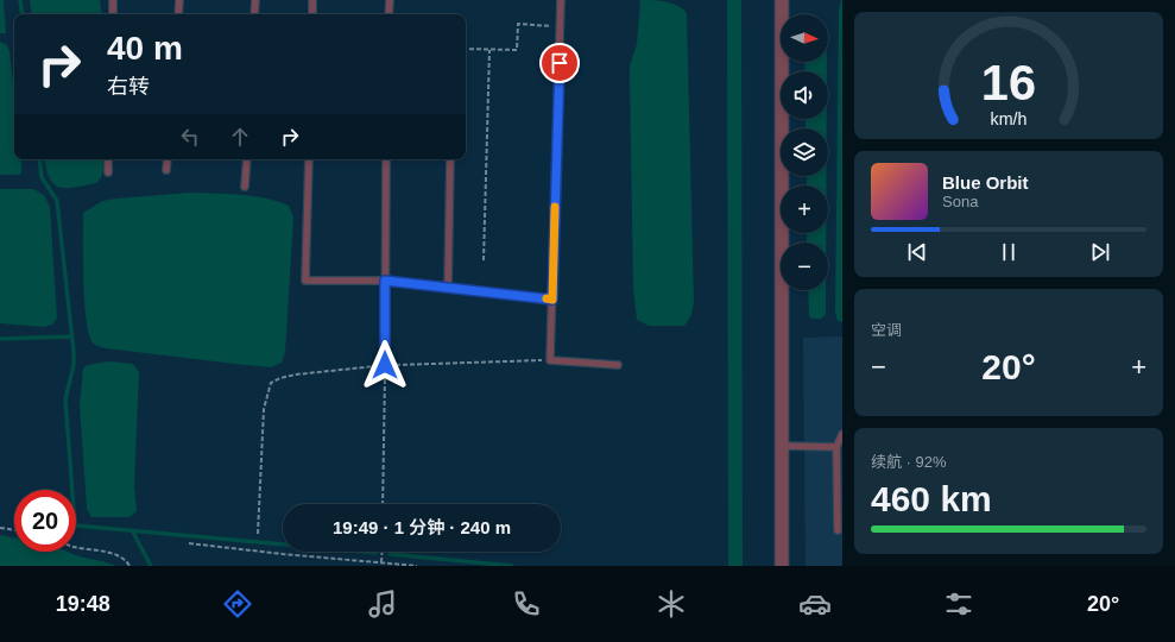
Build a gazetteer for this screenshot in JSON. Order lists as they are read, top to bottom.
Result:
{
  "north": "right",
  "page": {
    "map_buttons": ["+", "−"],
    "turn": ["40 m", "右转"],
    "song": ["Blue Orbit", "Sona"],
    "tile": [
      "空调",
      ["续航 · 92%", "460 km"]
    ],
    "heat": ["−", "20°", "+"],
    "limit": "20",
    "trip": "19:49 · 1 分钟 · 240 m",
    "tabs": ["19:48", "20°"],
    "gauge": ["16", "km/h"]
  }
}
